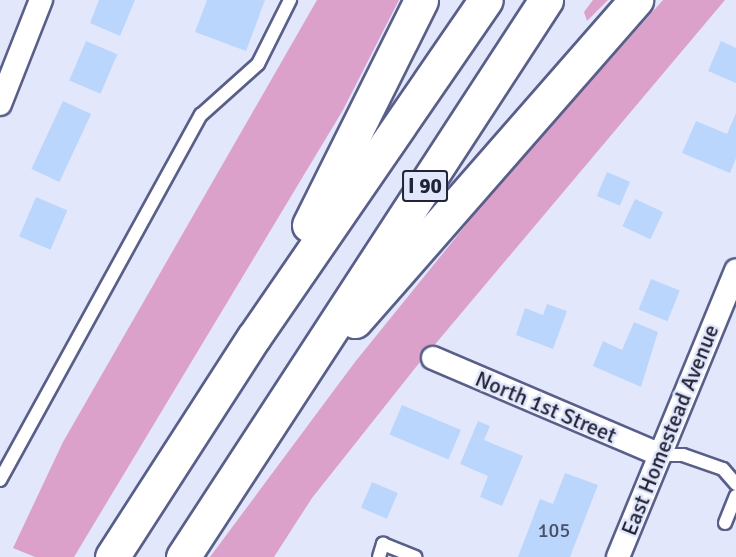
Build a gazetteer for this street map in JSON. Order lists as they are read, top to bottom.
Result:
{
  "streets": {
    "highway": ["I 90"],
    "street": ["North 1st Street", "East Homestead Avenue"]
  },
  "crossings": [
    ["North 1st Street", "East Homestead Avenue"]
  ],
  "house_numbers": ["105"]
}
